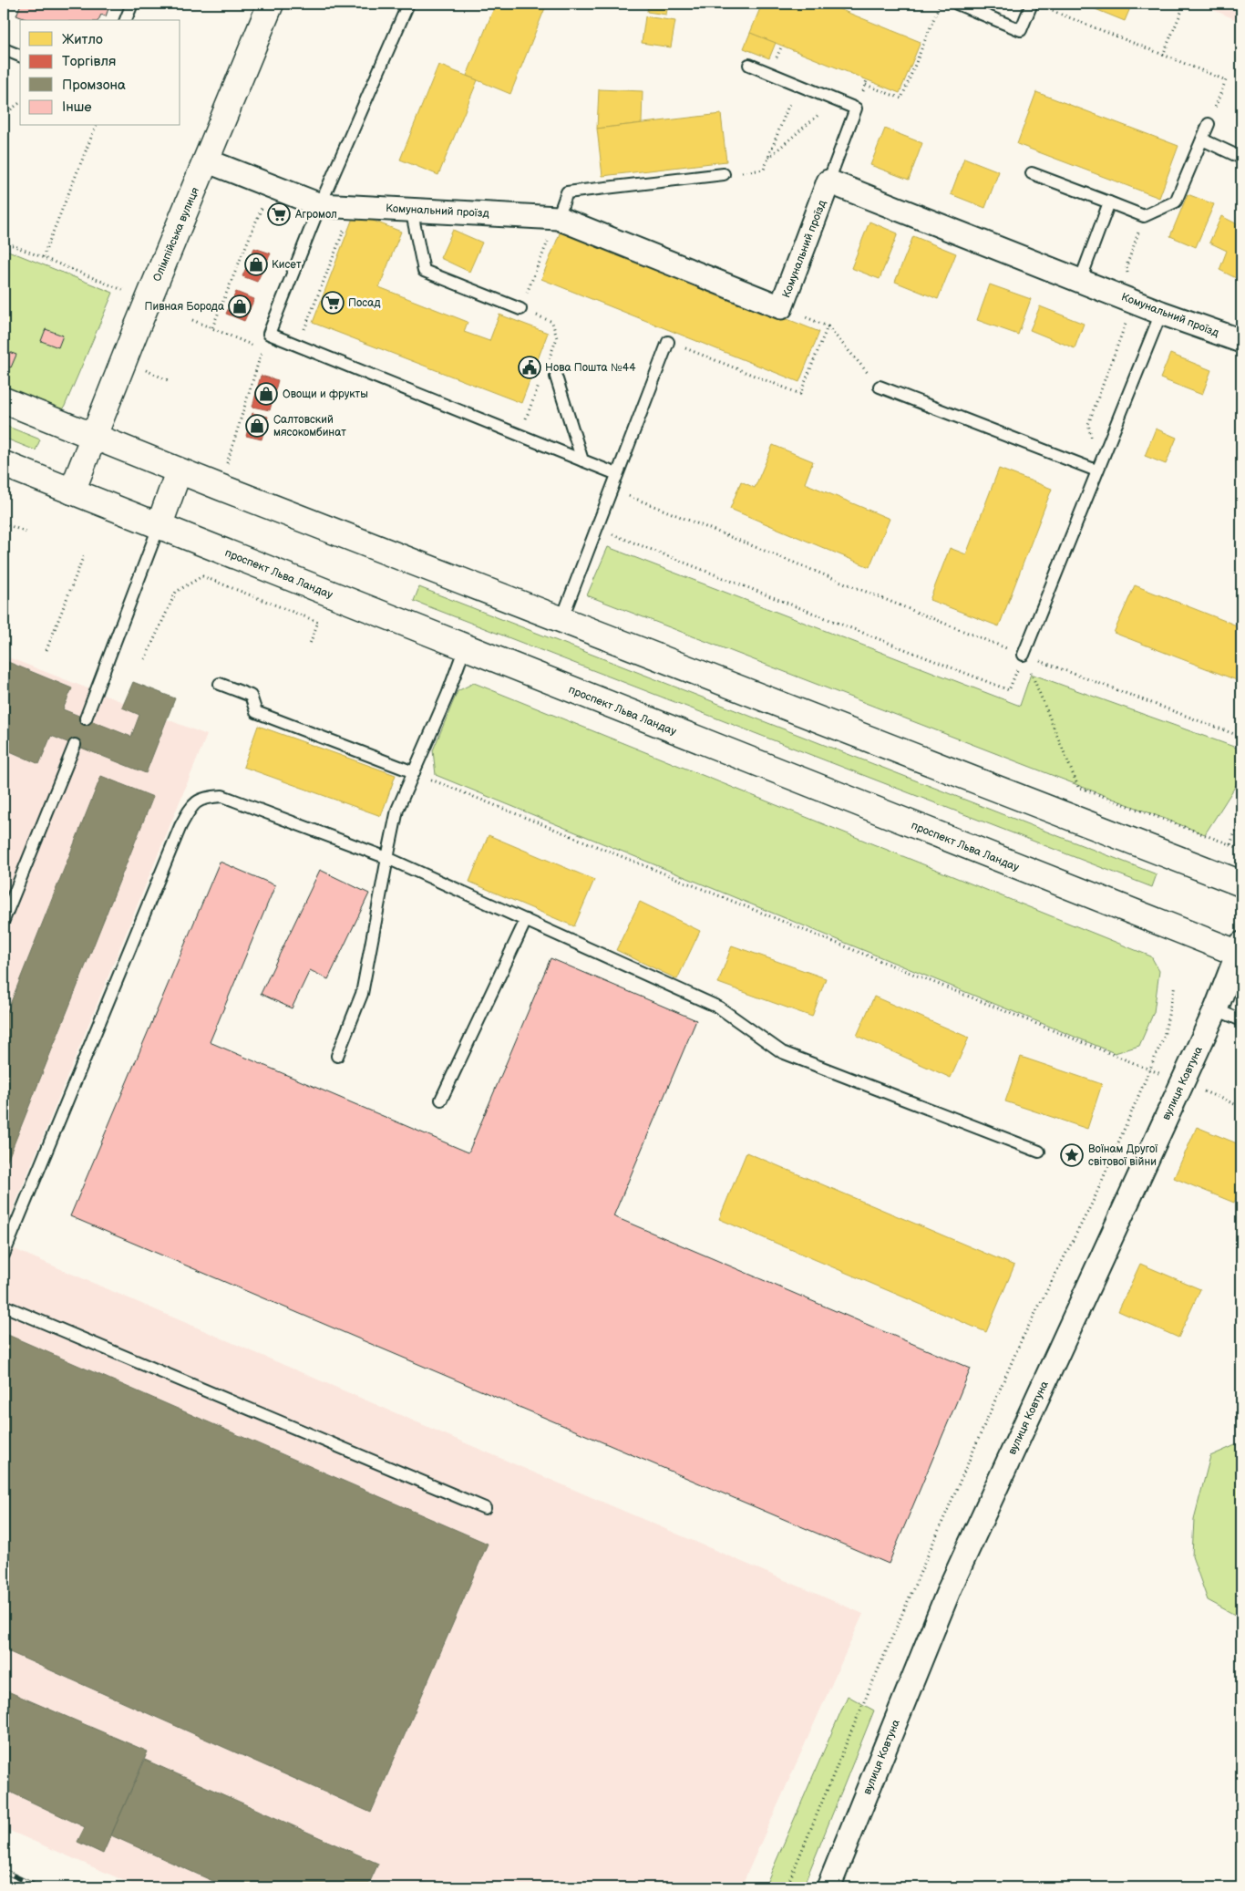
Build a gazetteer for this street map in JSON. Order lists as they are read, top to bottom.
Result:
{
  "streets": {
    "main road": ["Олімпійська вулиця", "проспект Льва Ландау"],
    "street": ["Комунальний проїзд", "вулиця Ковтуна"]
  },
  "crossings": [
    ["Комунальний проїзд", "Олімпійська вулиця"],
    ["Олімпійська вулиця", "проспект Льва Ландау"],
    ["проспект Льва Ландау", "вулиця Ковтуна"]
  ],
  "places": {
    "supermarket": ["Агромол", "Посад"],
    "shop": [
      "Кисет",
      "Пивная Борода",
      "Овощи и фрукты",
      "Салтовский мясокомбинат"
    ],
    "public building": ["Нова Пошта №44"],
    "place": ["Воїнам Другої світової війни"]
  },
  "legend": [
    "Житло",
    "Торгівля",
    "Промзона",
    "Інше"
  ]
}
